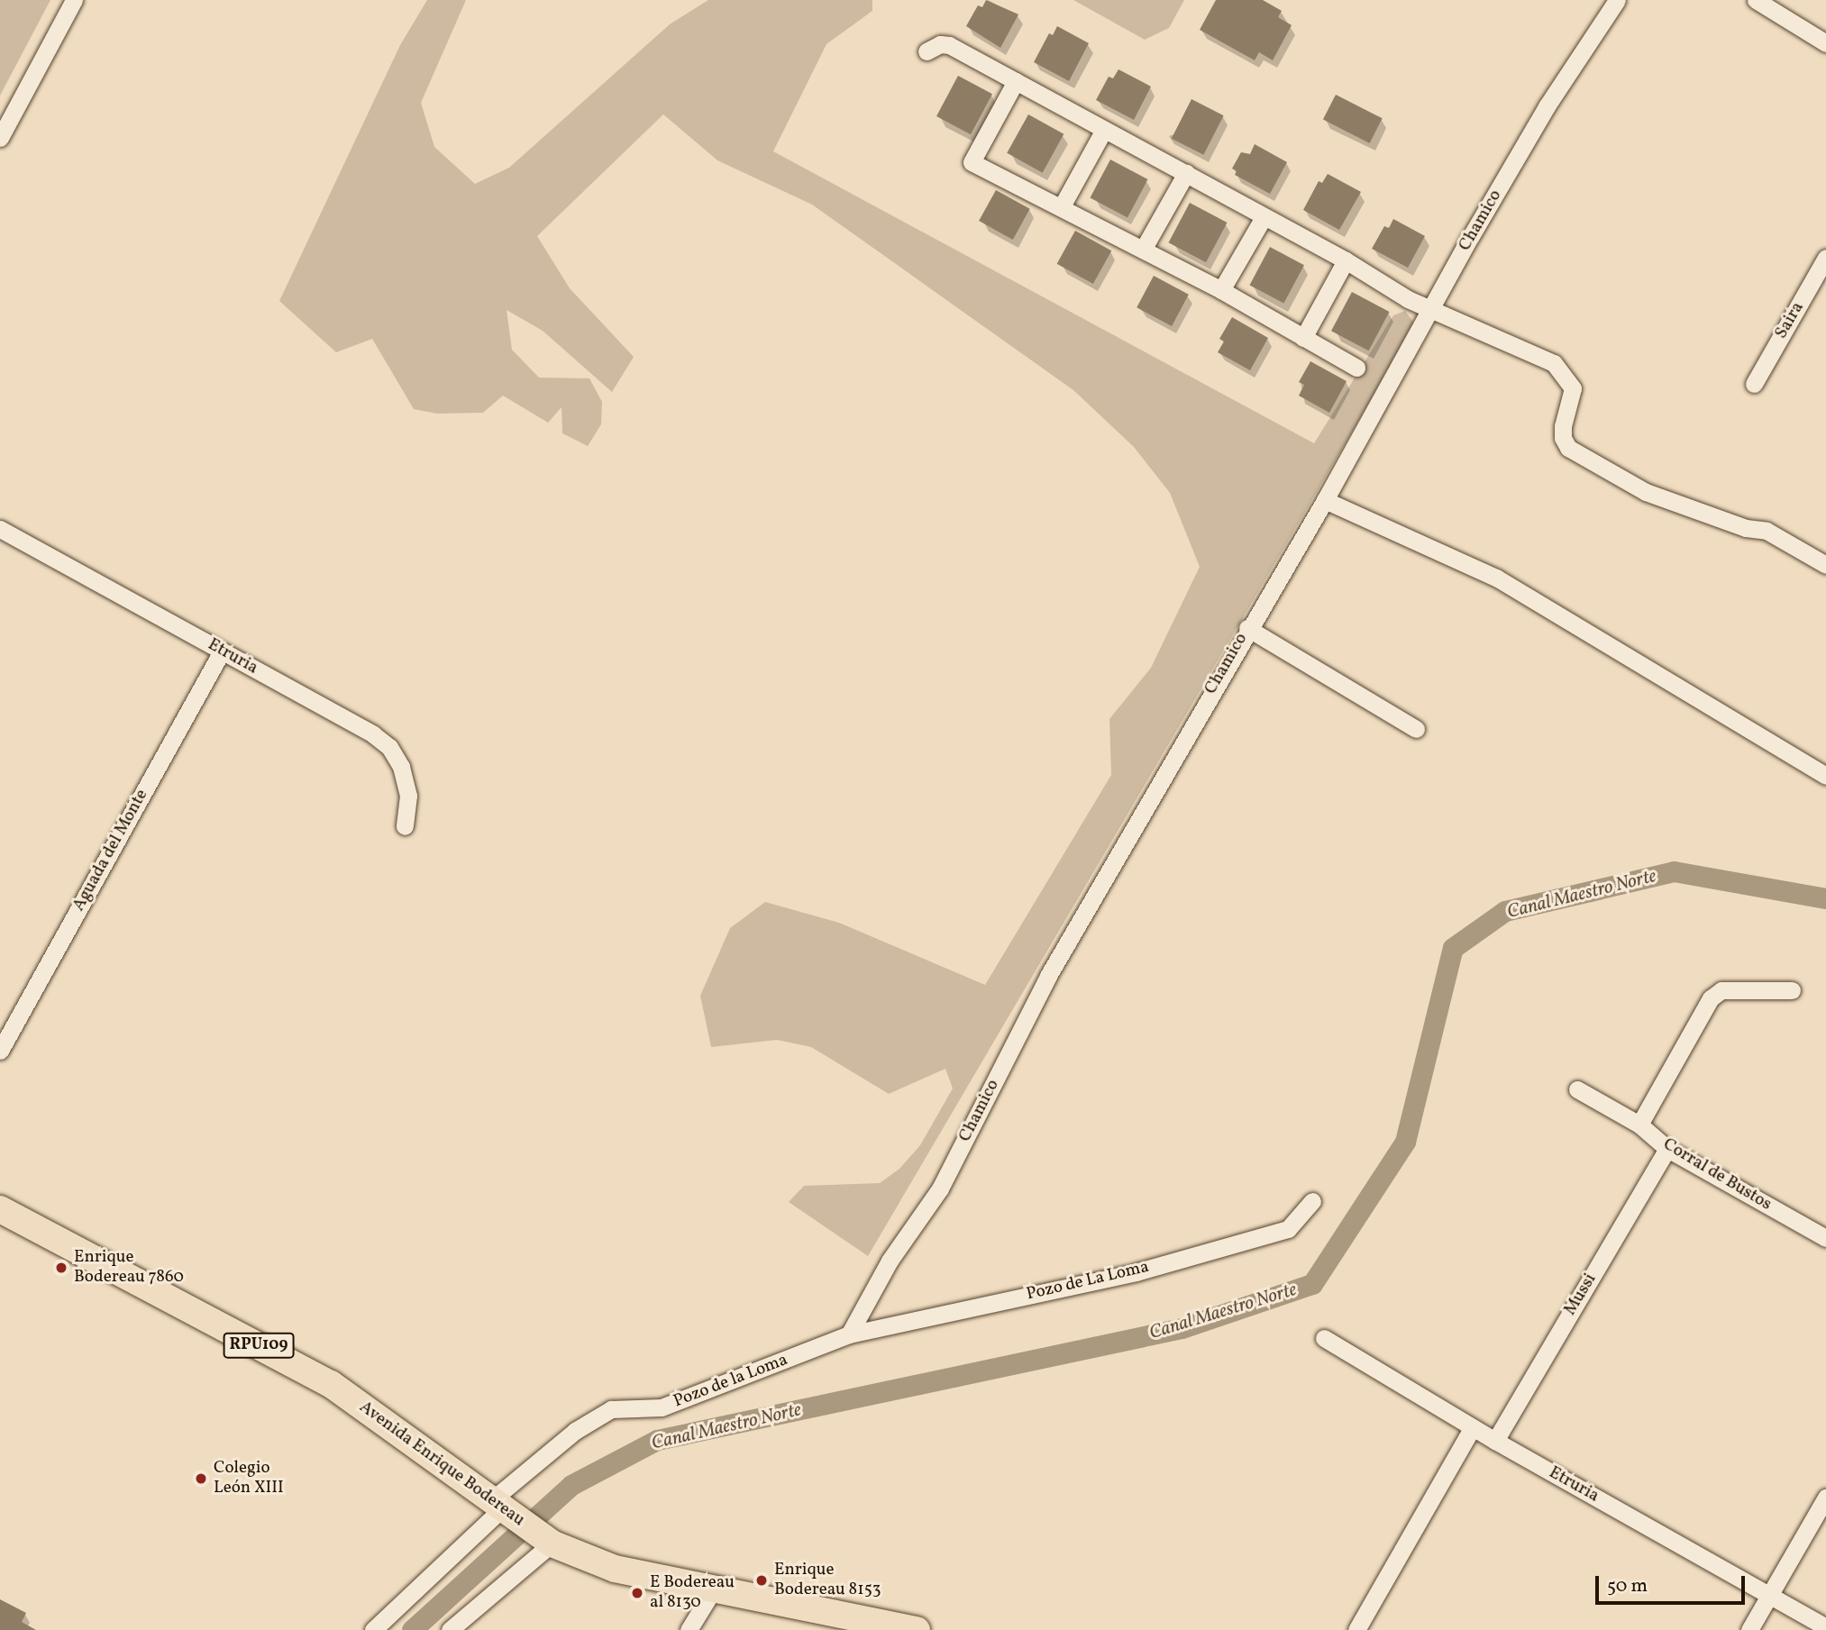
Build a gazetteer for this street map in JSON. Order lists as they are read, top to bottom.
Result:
{
  "streets": {
    "main road": ["RPU109", "Avenida Enrique Bodereau"],
    "street": [
      "Chamico",
      "Saira",
      "Etruria",
      "Aguada del Monte",
      "Corral de Bustos",
      "Pozo de La Loma",
      "Mussi",
      "Pozo de la Loma"
    ]
  },
  "crossings": [
    ["Chamico", "Pozo de La Loma"],
    ["Chamico", "Pozo de la Loma"],
    ["Etruria", "Aguada del Monte"],
    ["Etruria", "Mussi"],
    ["Corral de Bustos", "Mussi"],
    ["Pozo de La Loma", "Pozo de la Loma"],
    ["Pozo de la Loma", "Avenida Enrique Bodereau"]
  ],
  "water": ["Canal Maestro Norte"],
  "places": [
    "Enrique Bodereau 7860",
    "Colegio León XIII",
    "Enrique Bodereau 8153",
    "E Bodereau al 8130"
  ],
  "scale_bar": "50 m"
}
